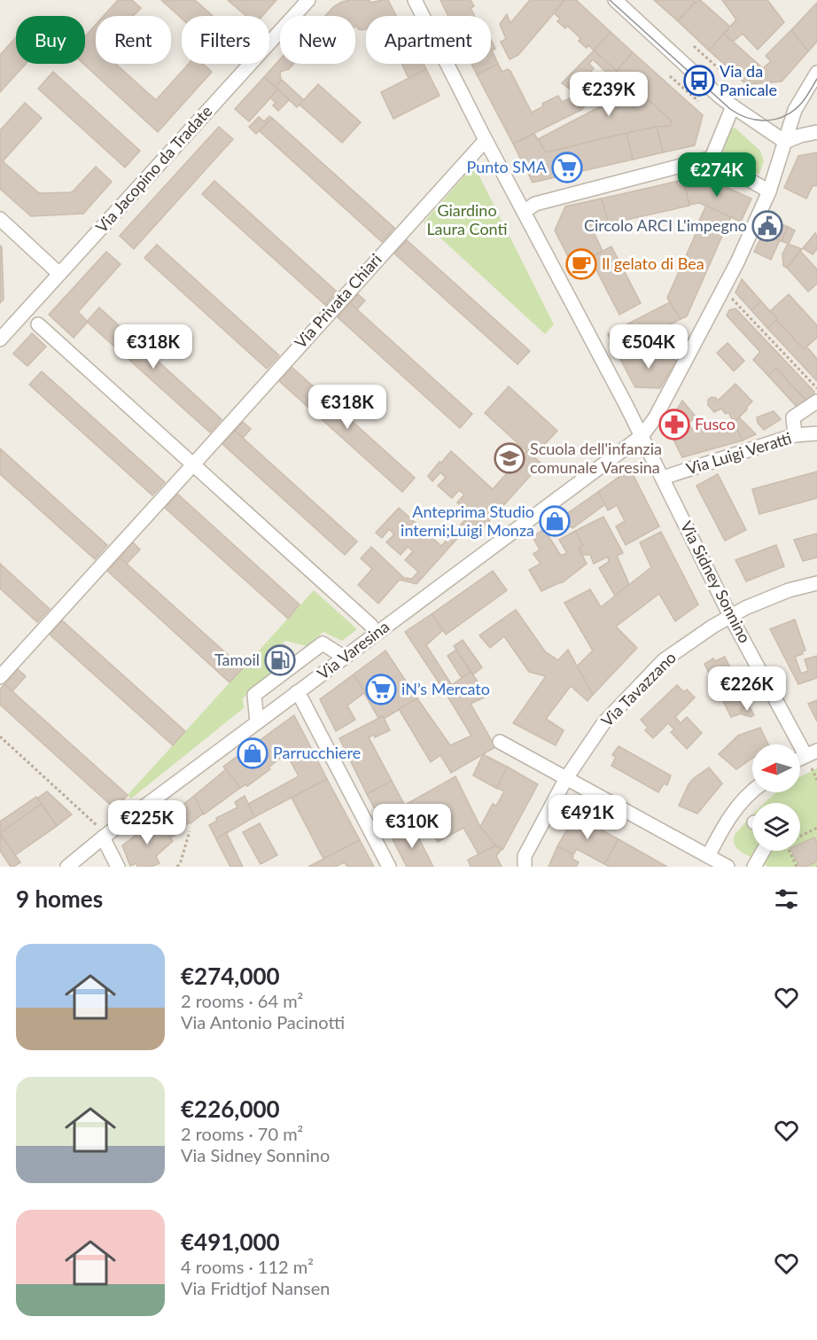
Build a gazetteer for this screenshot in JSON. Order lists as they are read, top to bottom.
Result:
{
  "streets": {
    "street": [
      "Via Jacopino da Tradate",
      "Via Privata Chiari",
      "Via Luigi Veratti",
      "Via Sidney Sonnino",
      "Via Varesina",
      "Via Tavazzano"
    ]
  },
  "crossings": [
    ["Via Privata Chiari", "Via Sidney Sonnino"],
    ["Via Luigi Veratti", "Via Sidney Sonnino"],
    ["Via Sidney Sonnino", "Via Varesina"],
    ["Via Sidney Sonnino", "Via Tavazzano"]
  ],
  "parks": ["Giardino Laura Conti"],
  "places": {
    "bus stop": ["Via da Panicale"],
    "supermarket": ["Punto SMA", "iN’s Mercato"],
    "public building": ["Circolo ARCI L'impegno"],
    "cafe": ["Il gelato di Bea"],
    "pharmacy": ["Fusco"],
    "school or university": ["Scuola dell'infanzia comunale Varesina"],
    "shop": ["Anteprima Studio interni;Luigi Monza", "Parrucchiere"],
    "fuel station": ["Tamoil"]
  },
  "north": "left",
  "page": {
    "chip": [
      "Buy",
      "Rent",
      "Filters",
      "New",
      "Apartment"
    ],
    "price": [
      "€239K",
      "€274K",
      "€318K",
      "€504K",
      "€318K",
      "€226K",
      "€491K",
      "€225K",
      "€310K"
    ],
    "heading": "9 homes",
    "list": [
      {
        "name": "€274,000",
        "note": "2 rooms · 64 m² · Via Antonio Pacinotti"
      },
      {
        "name": "€226,000",
        "note": "2 rooms · 70 m² · Via Sidney Sonnino"
      },
      {
        "name": "€491,000",
        "note": "4 rooms · 112 m² · Via Fridtjof Nansen"
      }
    ]
  }
}
